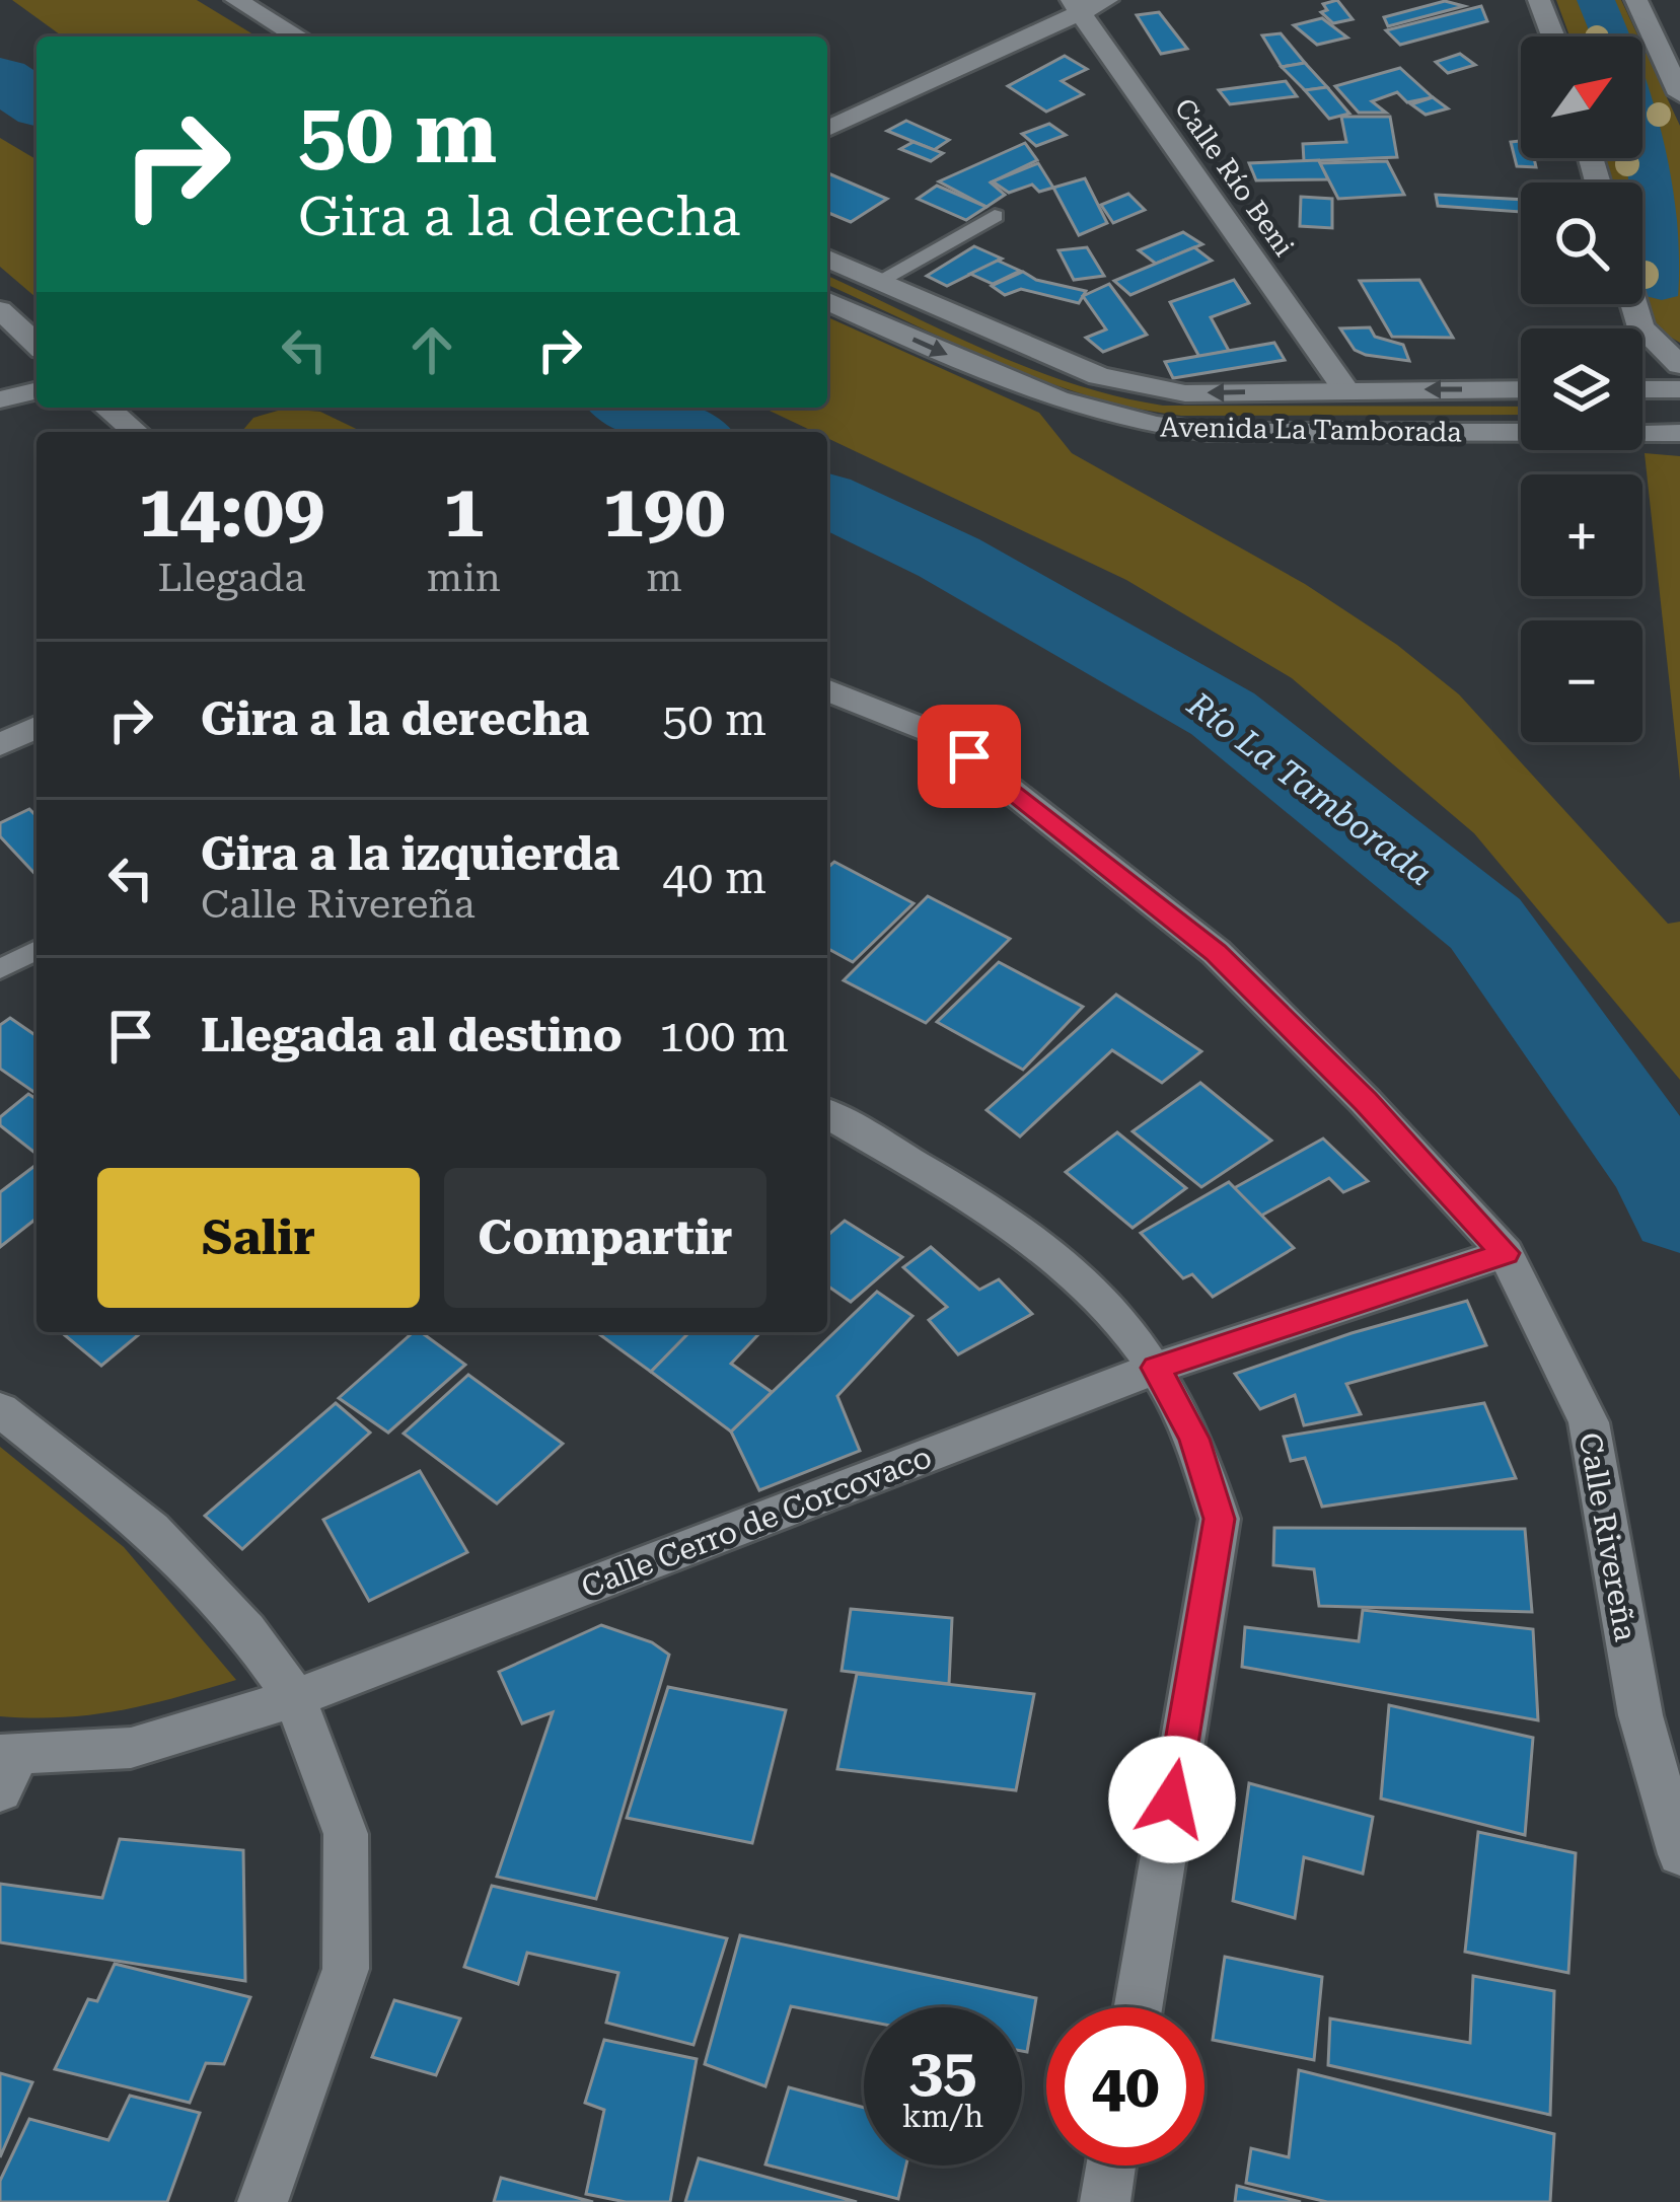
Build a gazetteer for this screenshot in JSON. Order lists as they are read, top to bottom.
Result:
{
  "streets": {
    "street": [
      "Calle Río Beni",
      "Avenida La Tamborada",
      "Calle Cerro de Corcovaco",
      "Calle Rivereña"
    ]
  },
  "crossings": [
    ["Calle Río Beni", "Avenida La Tamborada"],
    ["Calle Cerro de Corcovaco", "Calle Rivereña"]
  ],
  "water": ["Río La Tamborada"],
  "north": "top right",
  "page": {
    "map_buttons": ["+", "−"],
    "turn": ["50 m", "Gira a la derecha"],
    "eta": [
      "14:09",
      "Llegada",
      "1",
      "min",
      "190",
      "m"
    ],
    "list": [
      {
        "name": "Gira a la derecha",
        "value": "50 m"
      },
      {
        "name": "Gira a la izquierda",
        "note": "Calle Rivereña",
        "value": "40 m"
      },
      {
        "name": "Llegada al destino",
        "value": "100 m"
      }
    ],
    "buttons": ["Salir", "Compartir"],
    "speed": "35 km/h",
    "limit": "40"
  }
}
